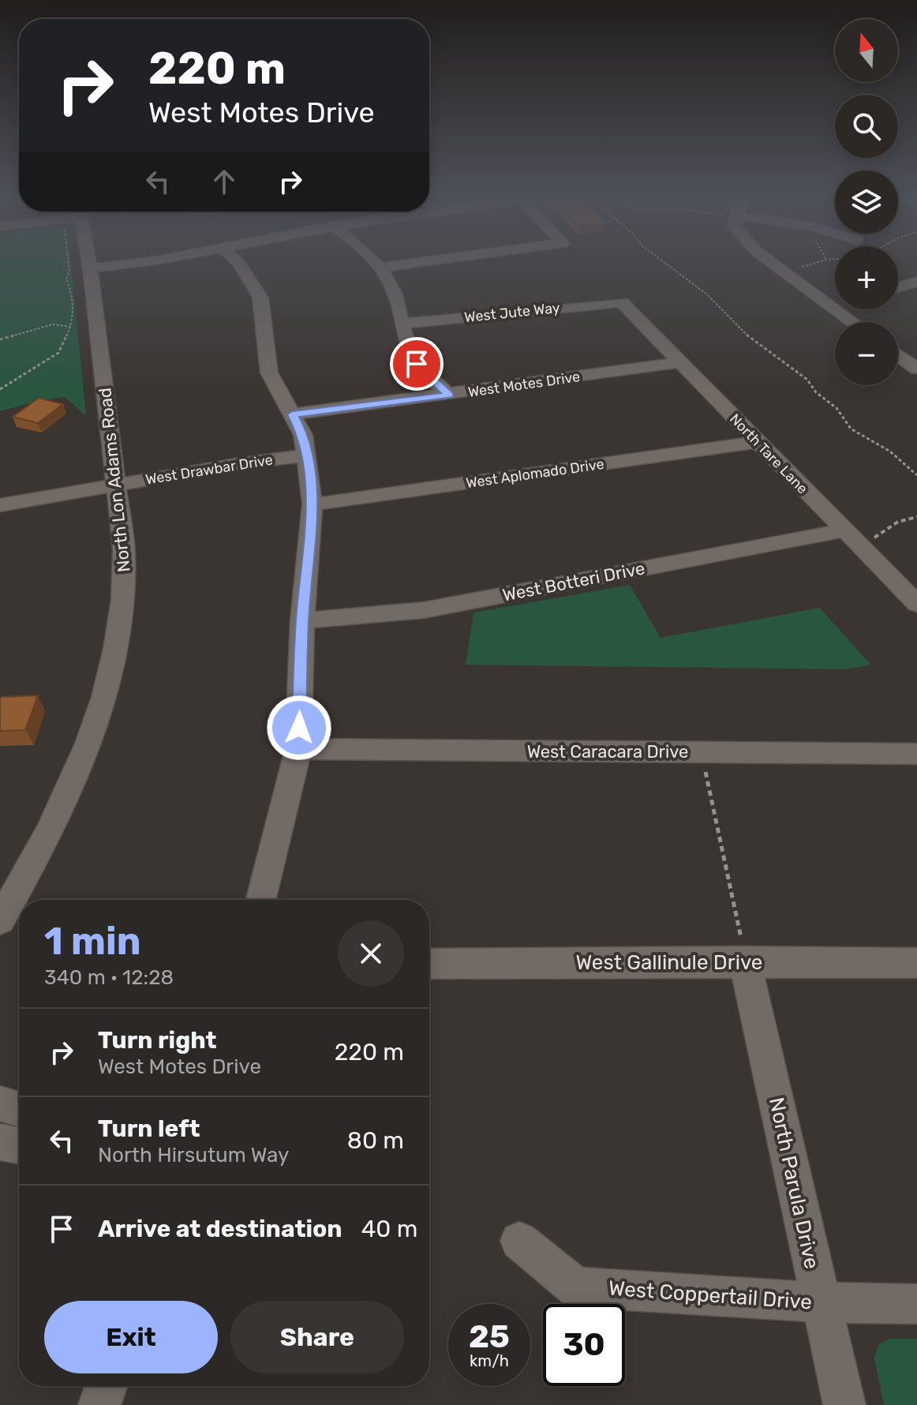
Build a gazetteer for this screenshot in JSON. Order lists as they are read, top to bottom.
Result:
{
  "streets": {
    "street": [
      "West Jute Way",
      "West Motes Drive",
      "North Tare Lane",
      "West Drawbar Drive",
      "West Aplomado Drive",
      "North Lon Adams Road",
      "West Botteri Drive",
      "West Caracara Drive",
      "West Gallinule Drive",
      "North Parula Drive",
      "West Coppertail Drive"
    ]
  },
  "crossings": [
    ["West Jute Way", "North Tare Lane"],
    ["West Motes Drive", "North Tare Lane"],
    ["North Tare Lane", "West Aplomado Drive"],
    ["North Tare Lane", "West Botteri Drive"],
    ["West Drawbar Drive", "North Lon Adams Road"],
    ["West Gallinule Drive", "North Parula Drive"],
    ["North Parula Drive", "West Coppertail Drive"]
  ],
  "north": "top",
  "page": {
    "map_buttons": ["+", "−"],
    "turn": ["220 m", "West Motes Drive"],
    "heading": ["1 min", "340 m · 12:28"],
    "list": [
      {
        "name": "Turn right",
        "note": "West Motes Drive",
        "value": "220 m"
      },
      {
        "name": "Turn left",
        "note": "North Hirsutum Way",
        "value": "80 m"
      },
      {
        "name": "Arrive at destination",
        "value": "40 m"
      }
    ],
    "buttons": ["Exit", "Share"],
    "speed": "25 km/h",
    "limit": "30"
  }
}
